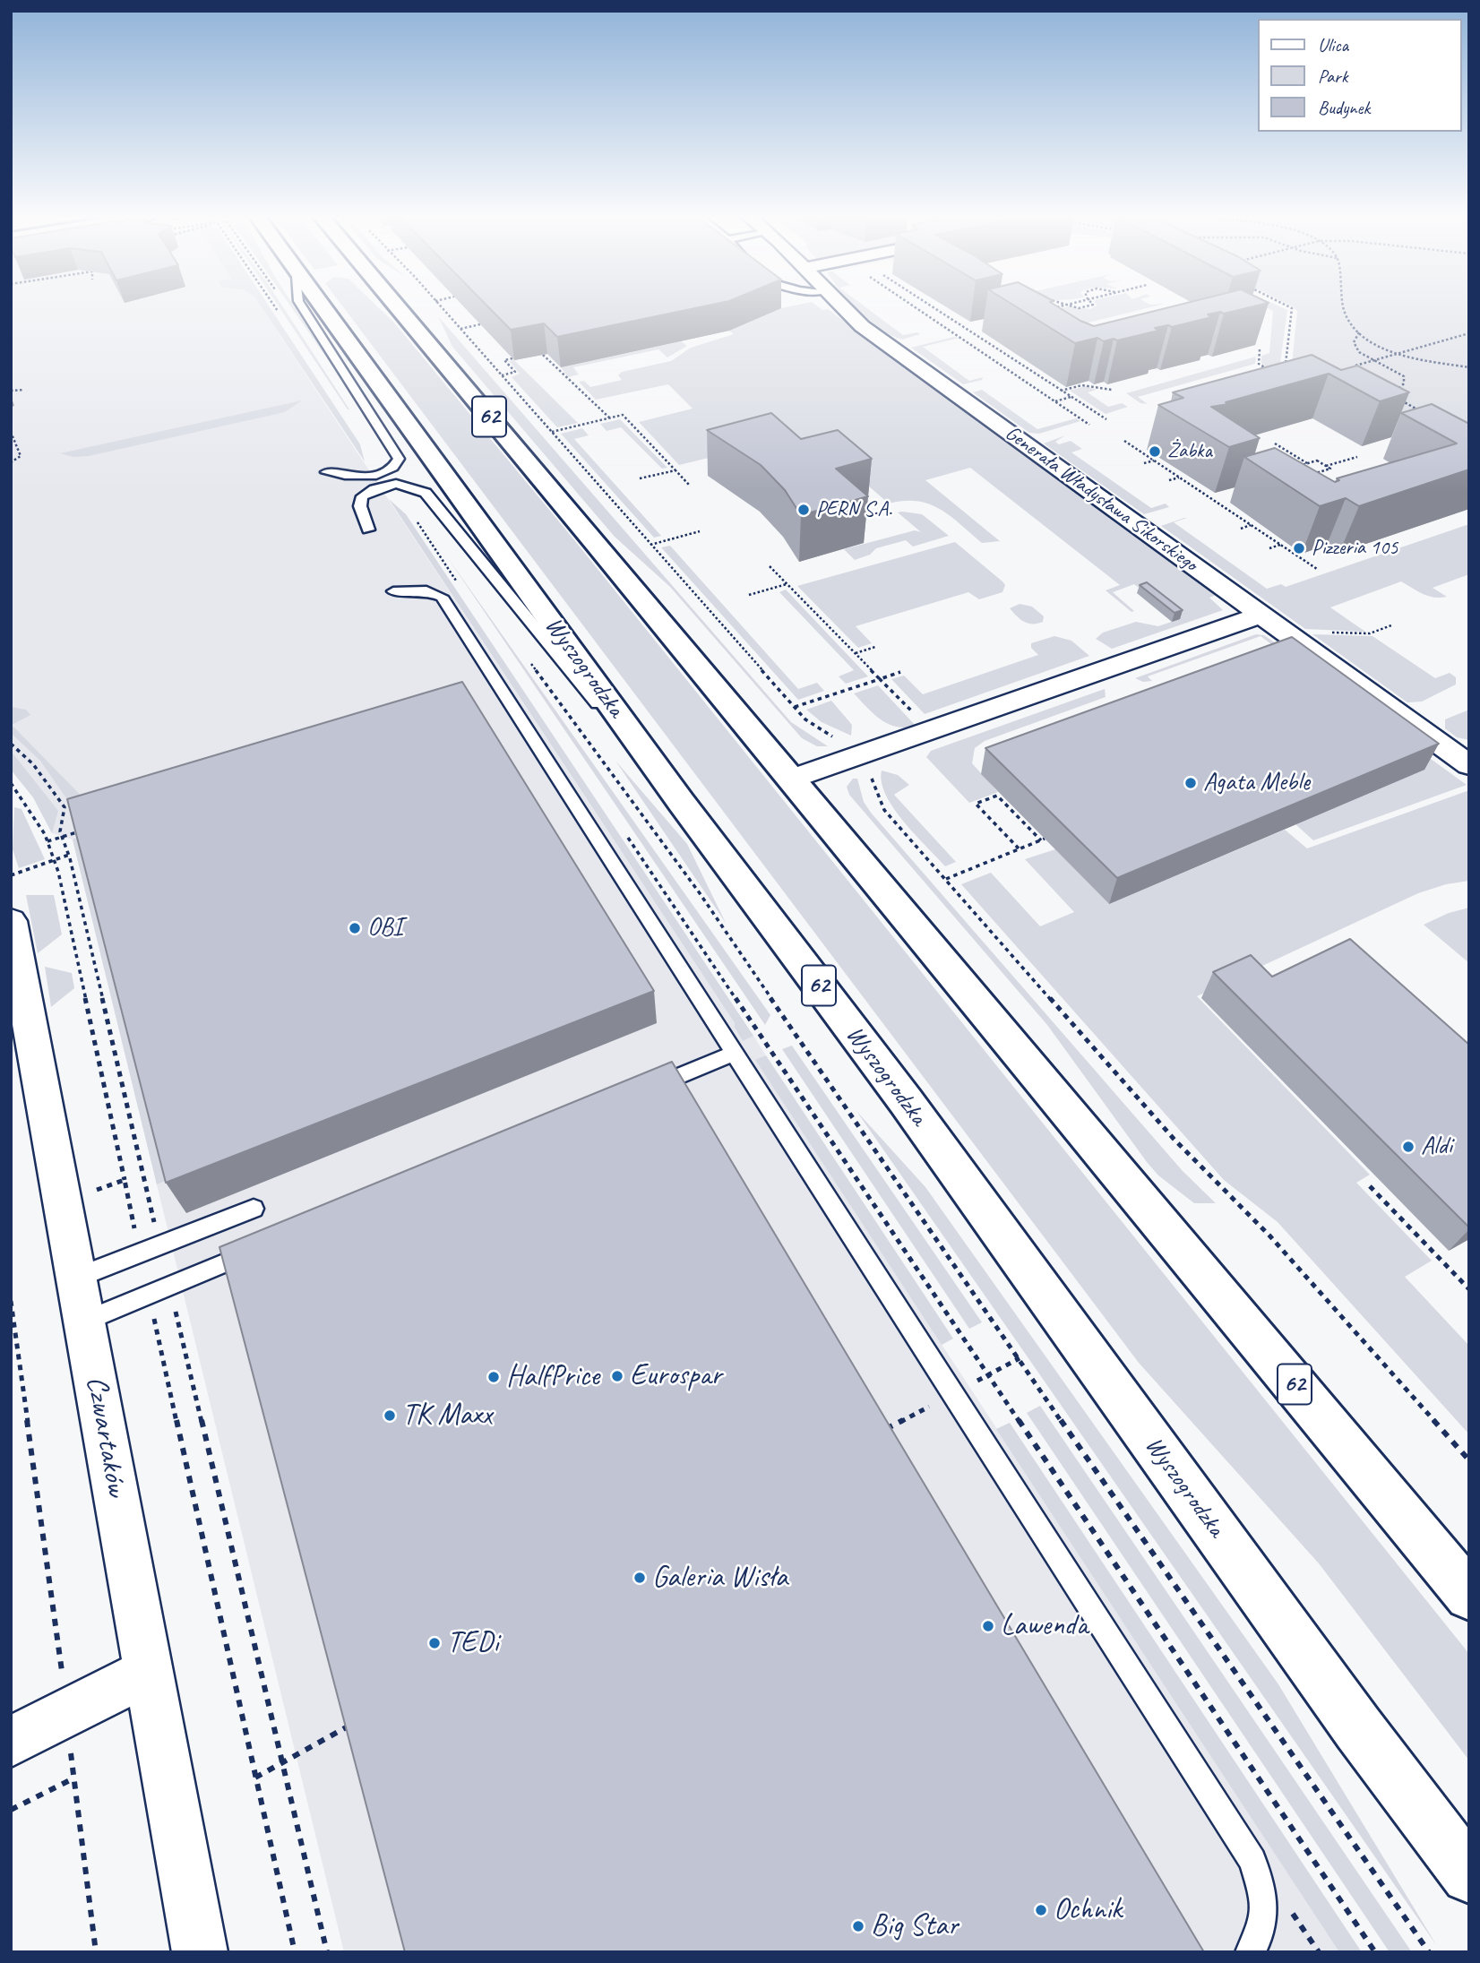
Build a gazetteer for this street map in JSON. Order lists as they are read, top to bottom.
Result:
{
  "streets": {
    "main road": ["62", "Wyszogrodzka"],
    "street": ["Generała Władysława Sikorskiego", "Czwartaków"]
  },
  "places": [
    "Żabka",
    "PERN S.A.",
    "Pizzeria 105",
    "Agata Meble",
    "OBI",
    "Aldi",
    "Eurospar",
    "HalfPrice",
    "TK Maxx",
    "Galeria Wisła",
    "Lawenda",
    "TEDi",
    "Ochnik",
    "Big Star"
  ],
  "legend": ["Ulica", "Park", "Budynek"]
}
